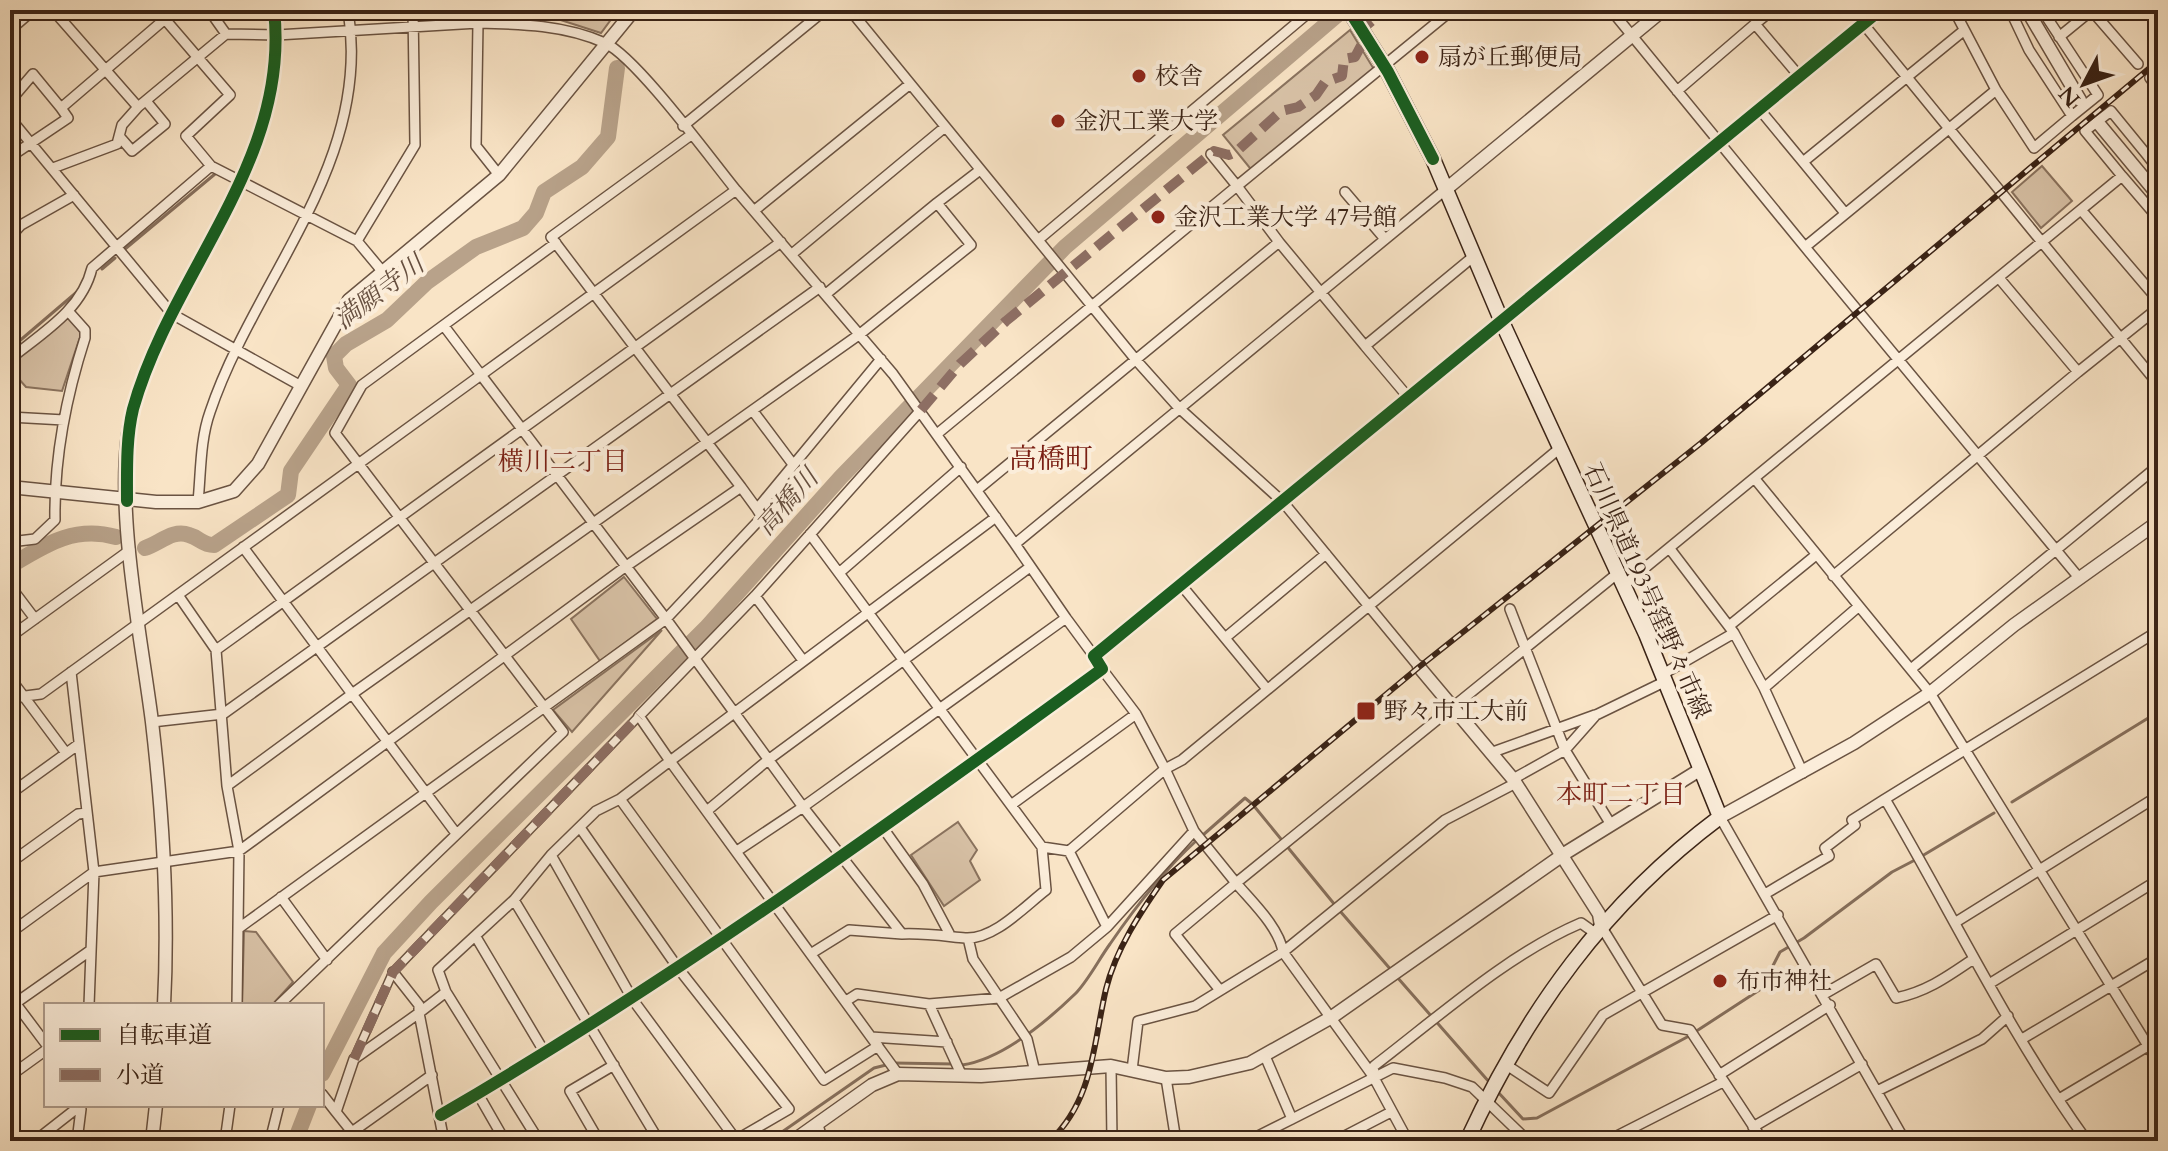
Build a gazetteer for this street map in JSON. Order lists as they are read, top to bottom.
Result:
{
  "streets": {
    "main road": ["石川県道193号窪野々市線"]
  },
  "districts": ["高橋町", "横川二丁目", "本町二丁目"],
  "water": ["満願寺川", "高橋川"],
  "places": {
    "other": [
      "扇が丘郵便局",
      "校舎",
      "金沢工業大学",
      "金沢工業大学 47号館",
      "布市神社"
    ],
    "transit": ["野々市工大前"]
  },
  "legend": ["自転車道", "小道"],
  "north": "bottom left"
}
